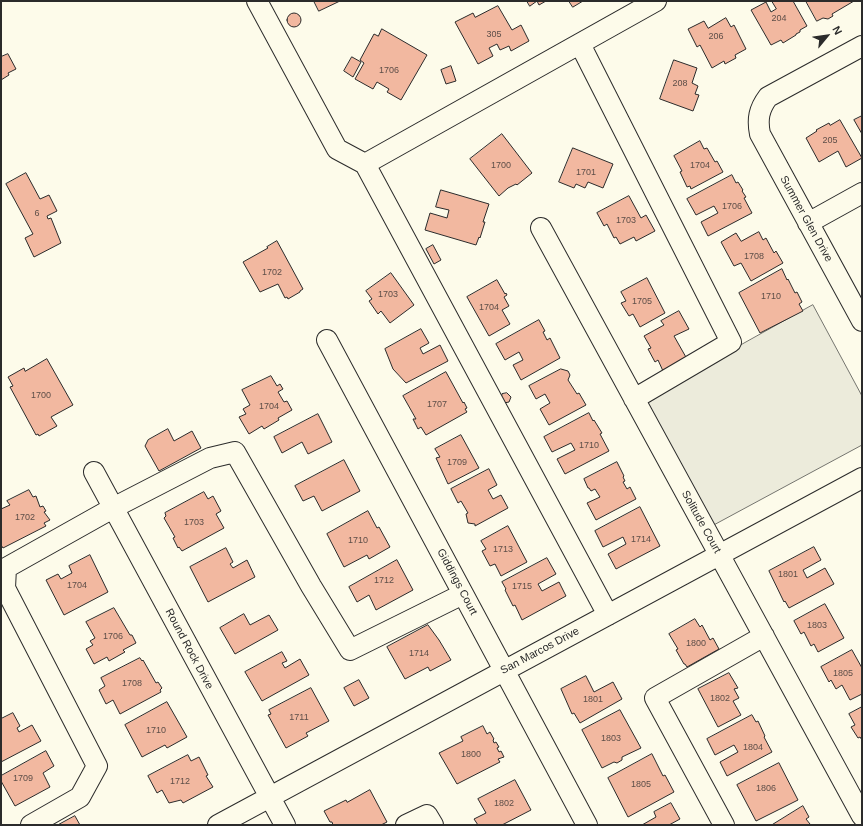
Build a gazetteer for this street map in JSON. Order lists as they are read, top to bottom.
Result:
{
  "streets": {
    "street": [
      "Summer Glen Drive",
      "Solitude Court",
      "Giddings Court",
      "Round Rock Drive",
      "San Marcos Drive"
    ]
  },
  "crossings": [
    ["Solitude Court", "San Marcos Drive"],
    ["Giddings Court", "San Marcos Drive"],
    ["Round Rock Drive", "San Marcos Drive"]
  ],
  "house_numbers": [
    "204",
    "305",
    "206",
    "1706",
    "208",
    "205",
    "1700",
    "1704",
    "1701",
    "1706",
    "6",
    "1703",
    "1708",
    "1702",
    "1703",
    "1710",
    "1705",
    "1704",
    "1700",
    "1707",
    "1704",
    "1710",
    "1709",
    "1702",
    "1703",
    "1714",
    "1710",
    "1713",
    "1801",
    "1712",
    "1704",
    "1715",
    "1803",
    "1706",
    "1800",
    "1714",
    "1805",
    "1708",
    "1802",
    "1801",
    "1711",
    "1710",
    "1803",
    "1804",
    "1800",
    "1709",
    "1712",
    "1805",
    "1806",
    "1802"
  ],
  "north": "top right"
}
